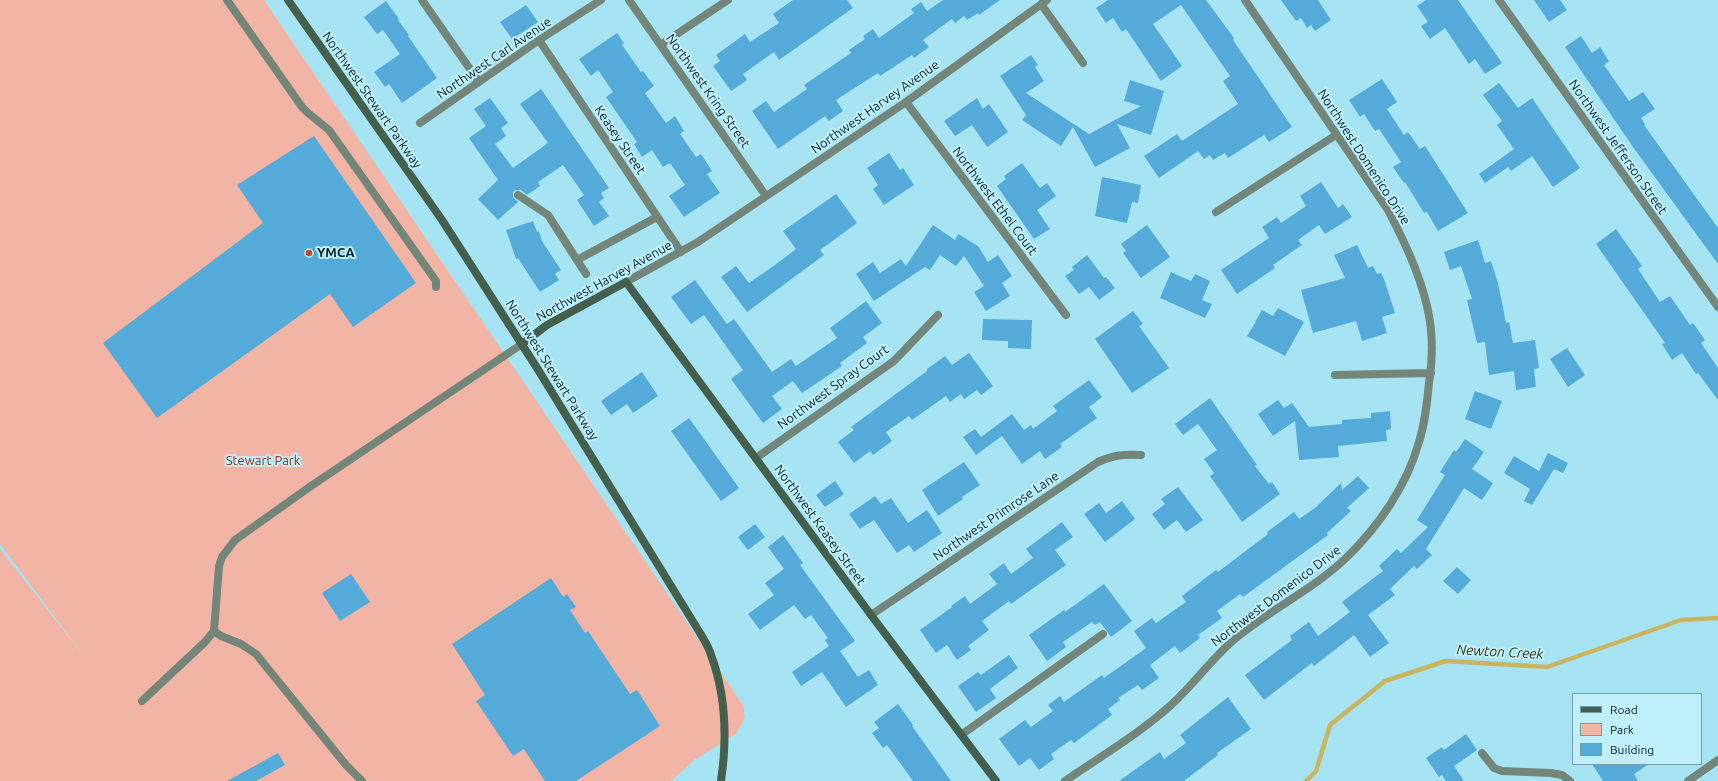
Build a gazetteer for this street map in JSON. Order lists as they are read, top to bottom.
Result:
{
  "streets": {
    "main road": ["Northwest Stewart Parkway", "Northwest Harvey Avenue", "Northwest Keasey Street"],
    "street": [
      "Northwest Carl Avenue",
      "Northwest Kring Street",
      "Keasey Street",
      "Northwest Jefferson Street",
      "Northwest Domenico Drive",
      "Northwest Ethel Court",
      "Northwest Spray Court",
      "Northwest Primrose Lane"
    ]
  },
  "crossings": [
    ["Northwest Carl Avenue", "Keasey Street"],
    ["Northwest Kring Street", "Northwest Harvey Avenue"],
    ["Northwest Stewart Parkway", "Northwest Harvey Avenue"],
    ["Northwest Harvey Avenue", "Keasey Street"],
    ["Northwest Harvey Avenue", "Northwest Ethel Court"],
    ["Northwest Harvey Avenue", "Northwest Keasey Street"],
    ["Northwest Spray Court", "Northwest Keasey Street"],
    ["Northwest Primrose Lane", "Northwest Keasey Street"]
  ],
  "water": ["Newton Creek"],
  "parks": ["Stewart Park"],
  "places": ["YMCA"],
  "legend": ["Road", "Park", "Building"]
}
